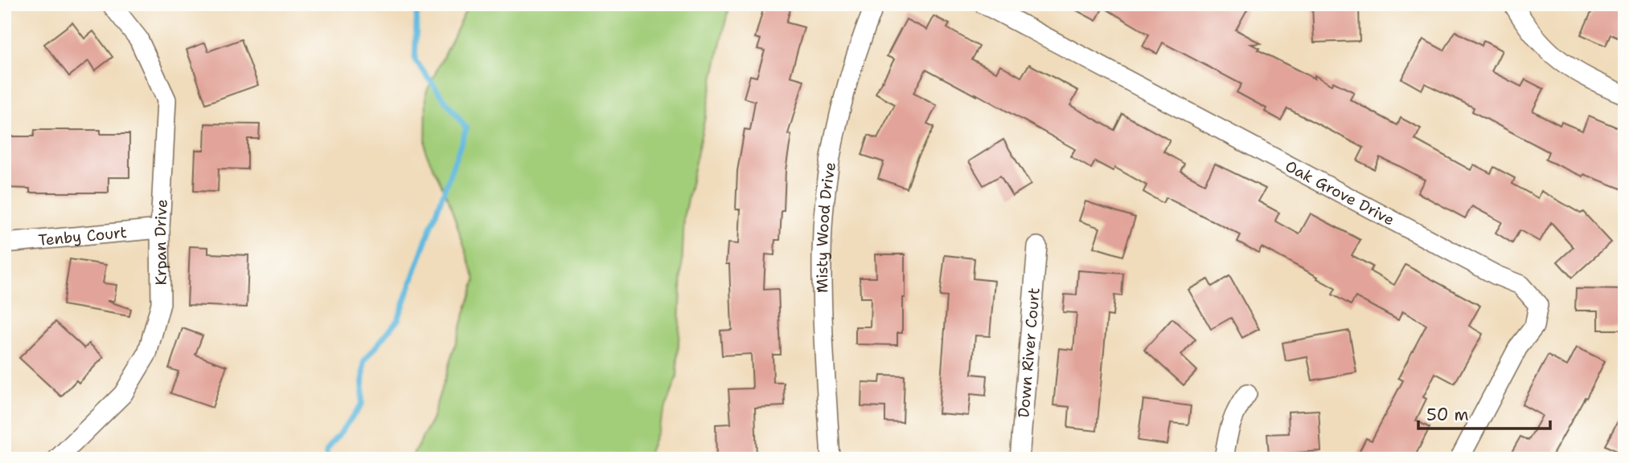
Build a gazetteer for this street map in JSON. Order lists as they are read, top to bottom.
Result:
{
  "streets": {
    "street": [
      "Oak Grove Drive",
      "Misty Wood Drive",
      "Tenby Court",
      "Krpan Drive",
      "Down River Court"
    ]
  },
  "crossings": [
    ["Tenby Court", "Krpan Drive"]
  ],
  "scale_bar": "50 m"
}
